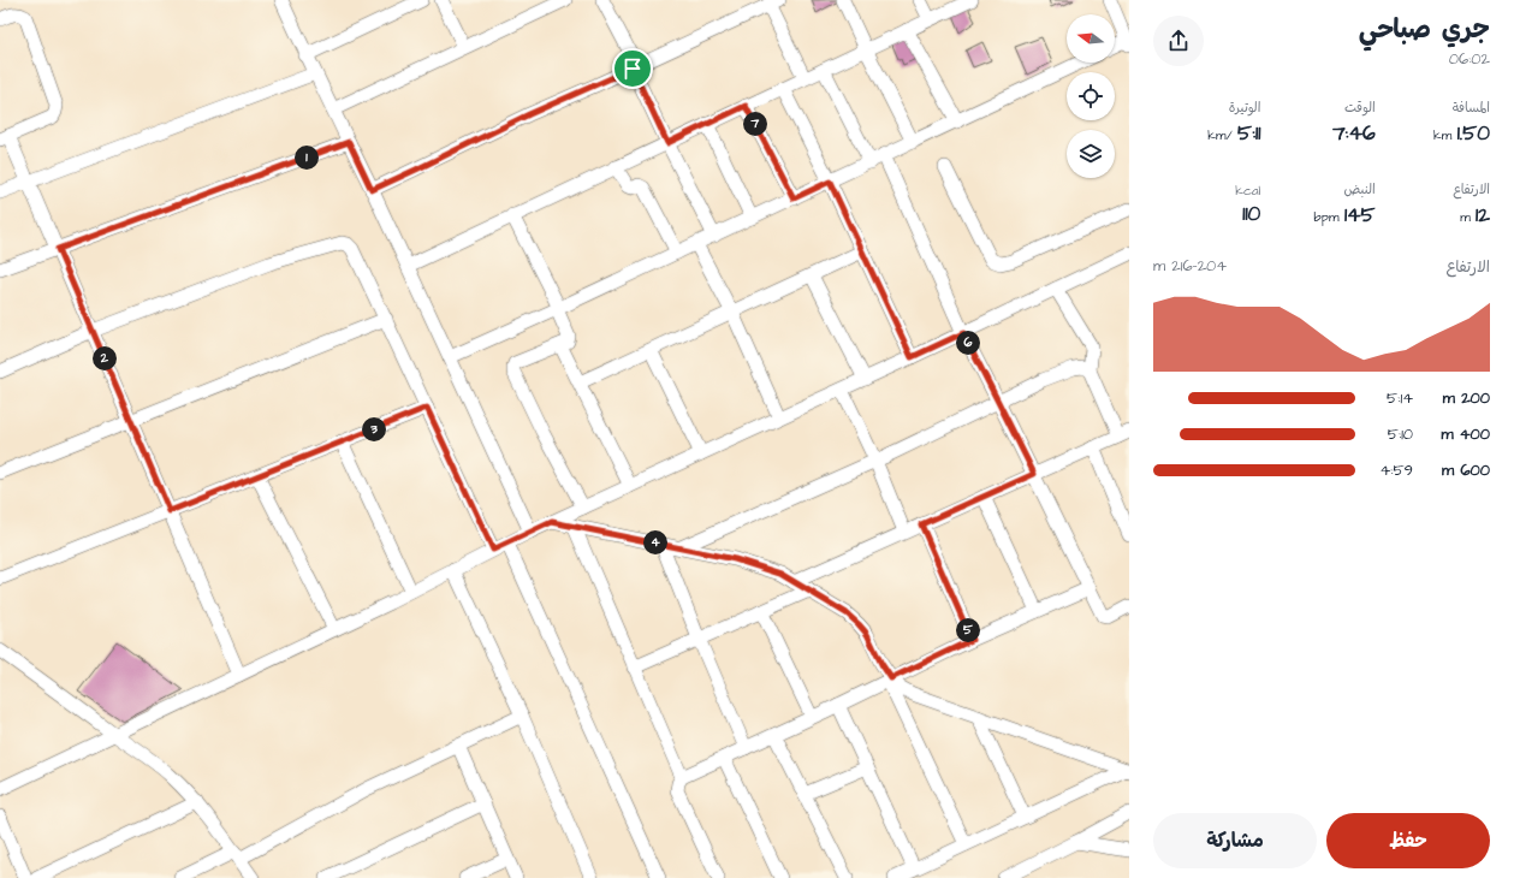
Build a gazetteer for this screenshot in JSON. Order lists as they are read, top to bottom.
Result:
{
  "north": "left",
  "page": {
    "heading": ["جري صباحي", "06:02"],
    "stats": [
      ["المسافة", "1.50 km"],
      ["الوقت", "7:46"],
      ["الوتيرة", "5:11 /km"],
      ["الارتفاع", "12 m"],
      ["النبض", "145 bpm"],
      ["kcal", "110"]
    ],
    "pins": [
      "7",
      "1",
      "6",
      "2",
      "3",
      "4",
      "5"
    ],
    "chart": ["الارتفاع", "204–216 m"],
    "list": [
      {
        "name": "200 m",
        "note": "5:14"
      },
      {
        "name": "400 m",
        "note": "5:10"
      },
      {
        "name": "600 m",
        "note": "4:59"
      }
    ],
    "buttons": ["حفظ", "مشاركة"]
  }
}
